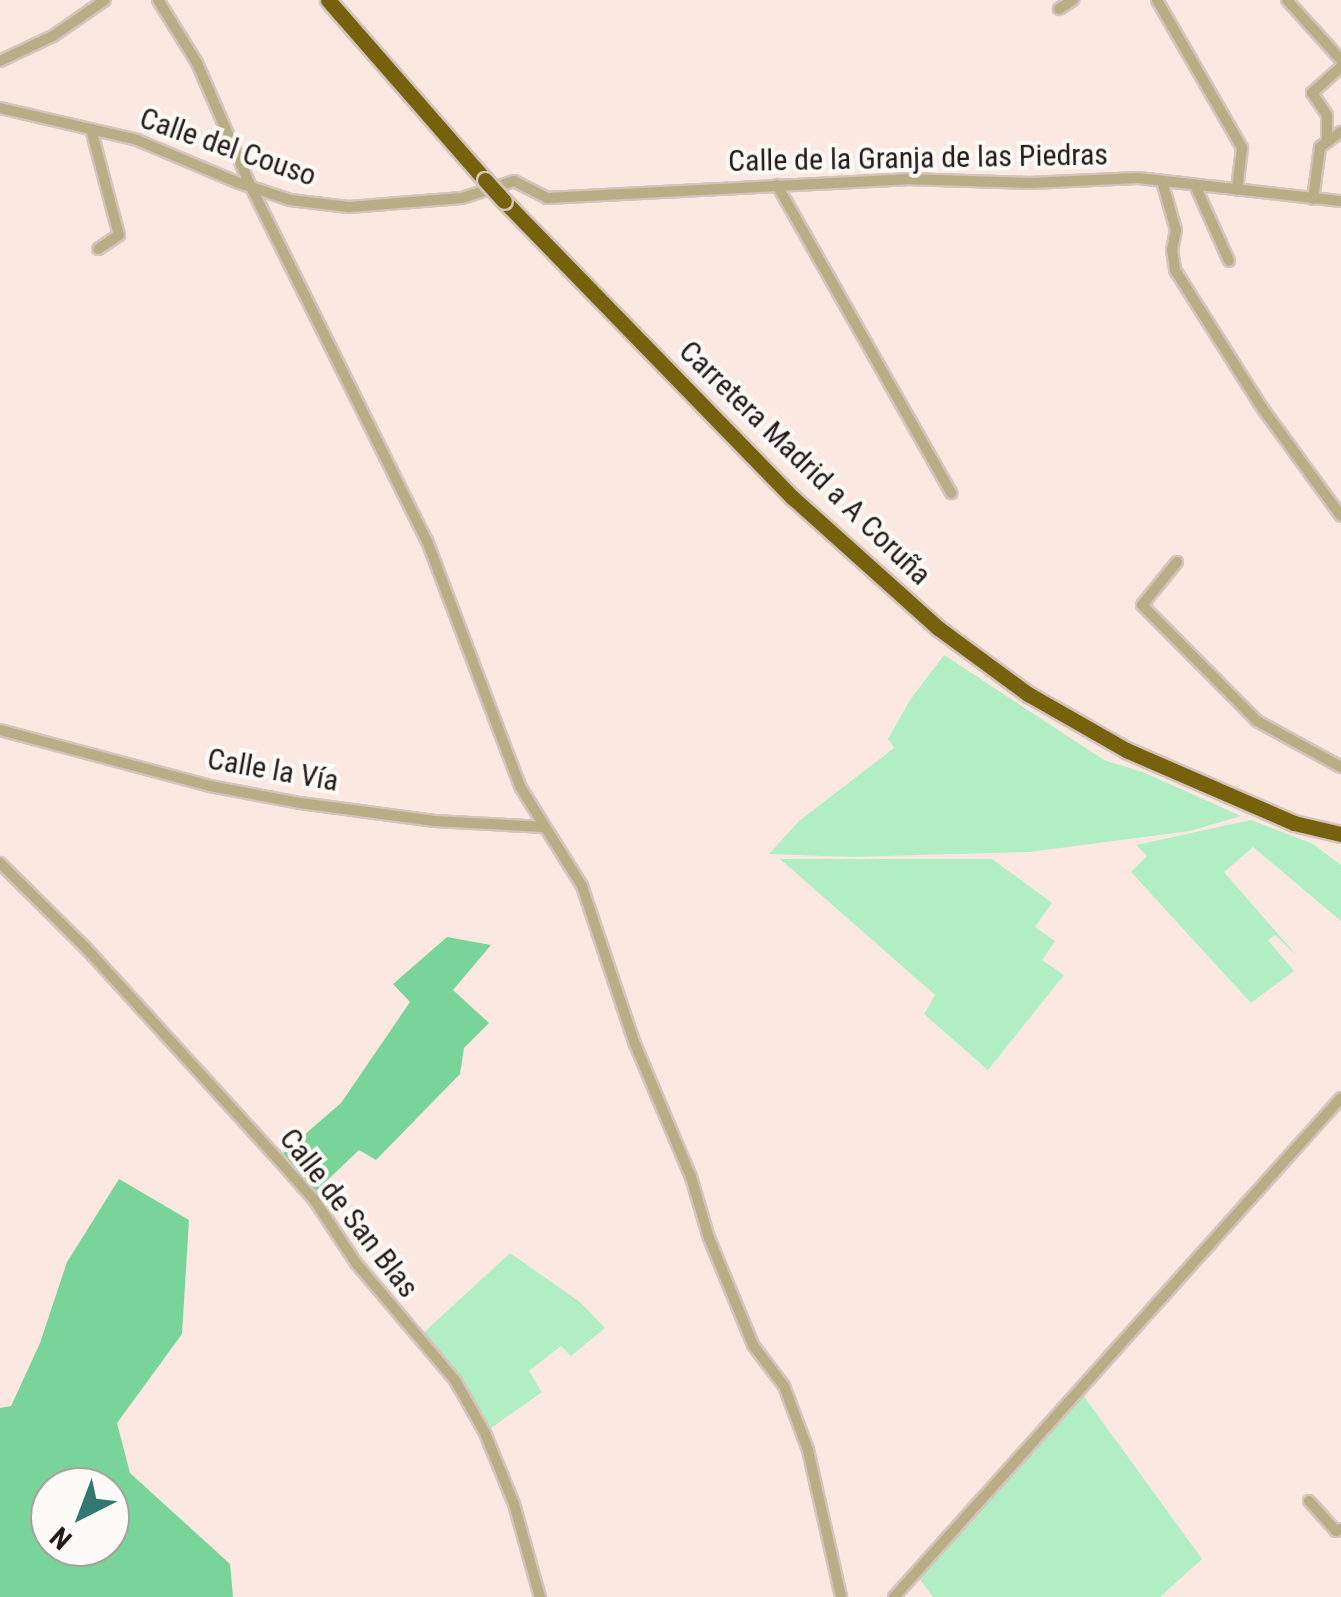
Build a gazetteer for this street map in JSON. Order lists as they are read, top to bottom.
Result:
{
  "streets": {
    "highway": ["Carretera Madrid a A Coruña"],
    "street": [
      "Calle del Couso",
      "Calle de la Granja de las Piedras",
      "Calle la Vía",
      "Calle de San Blas"
    ]
  },
  "crossings": [
    ["Calle del Couso", "Calle de la Granja de las Piedras"],
    ["Calle del Couso", "Carretera Madrid a A Coruña"],
    ["Calle de la Granja de las Piedras", "Carretera Madrid a A Coruña"]
  ],
  "north": "bottom left"
}
